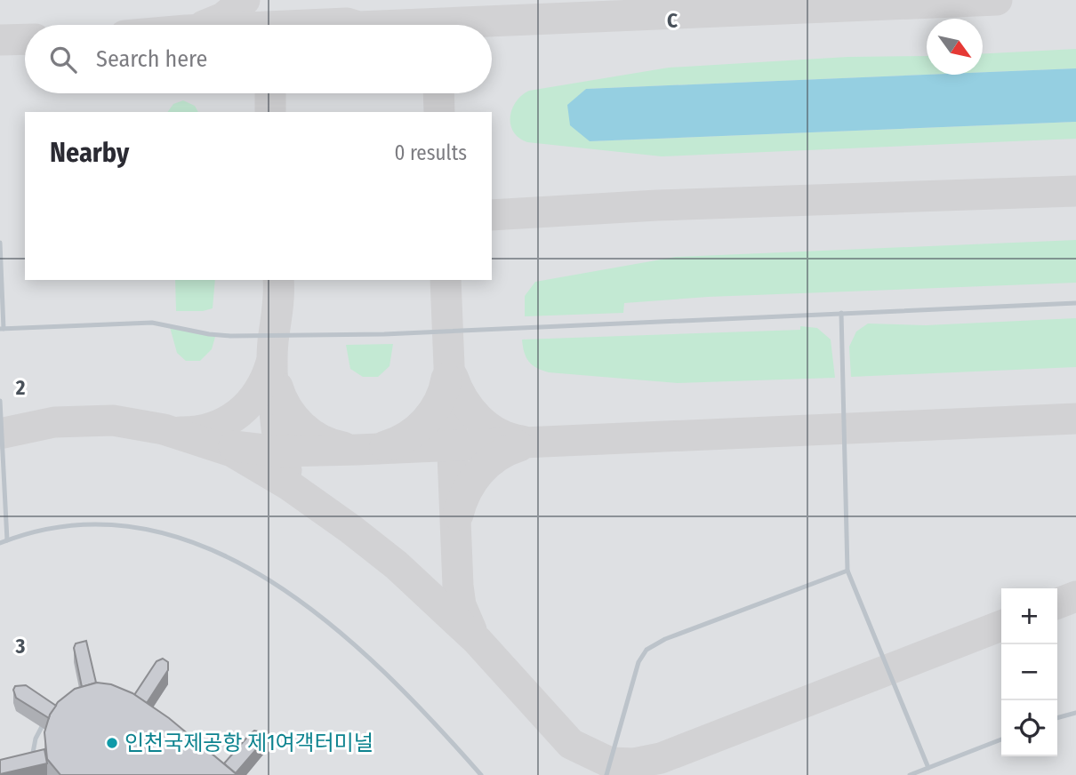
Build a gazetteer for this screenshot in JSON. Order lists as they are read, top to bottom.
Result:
{
  "places": ["인천국제공항 제1여객터미널"],
  "north": "bottom right",
  "page": {
    "search": "Search here",
    "heading": ["Nearby", "0 results"],
    "map_buttons": ["+", "−"]
  },
  "grid": {
    "columns": ["C"],
    "rows": ["2", "3"]
  }
}
